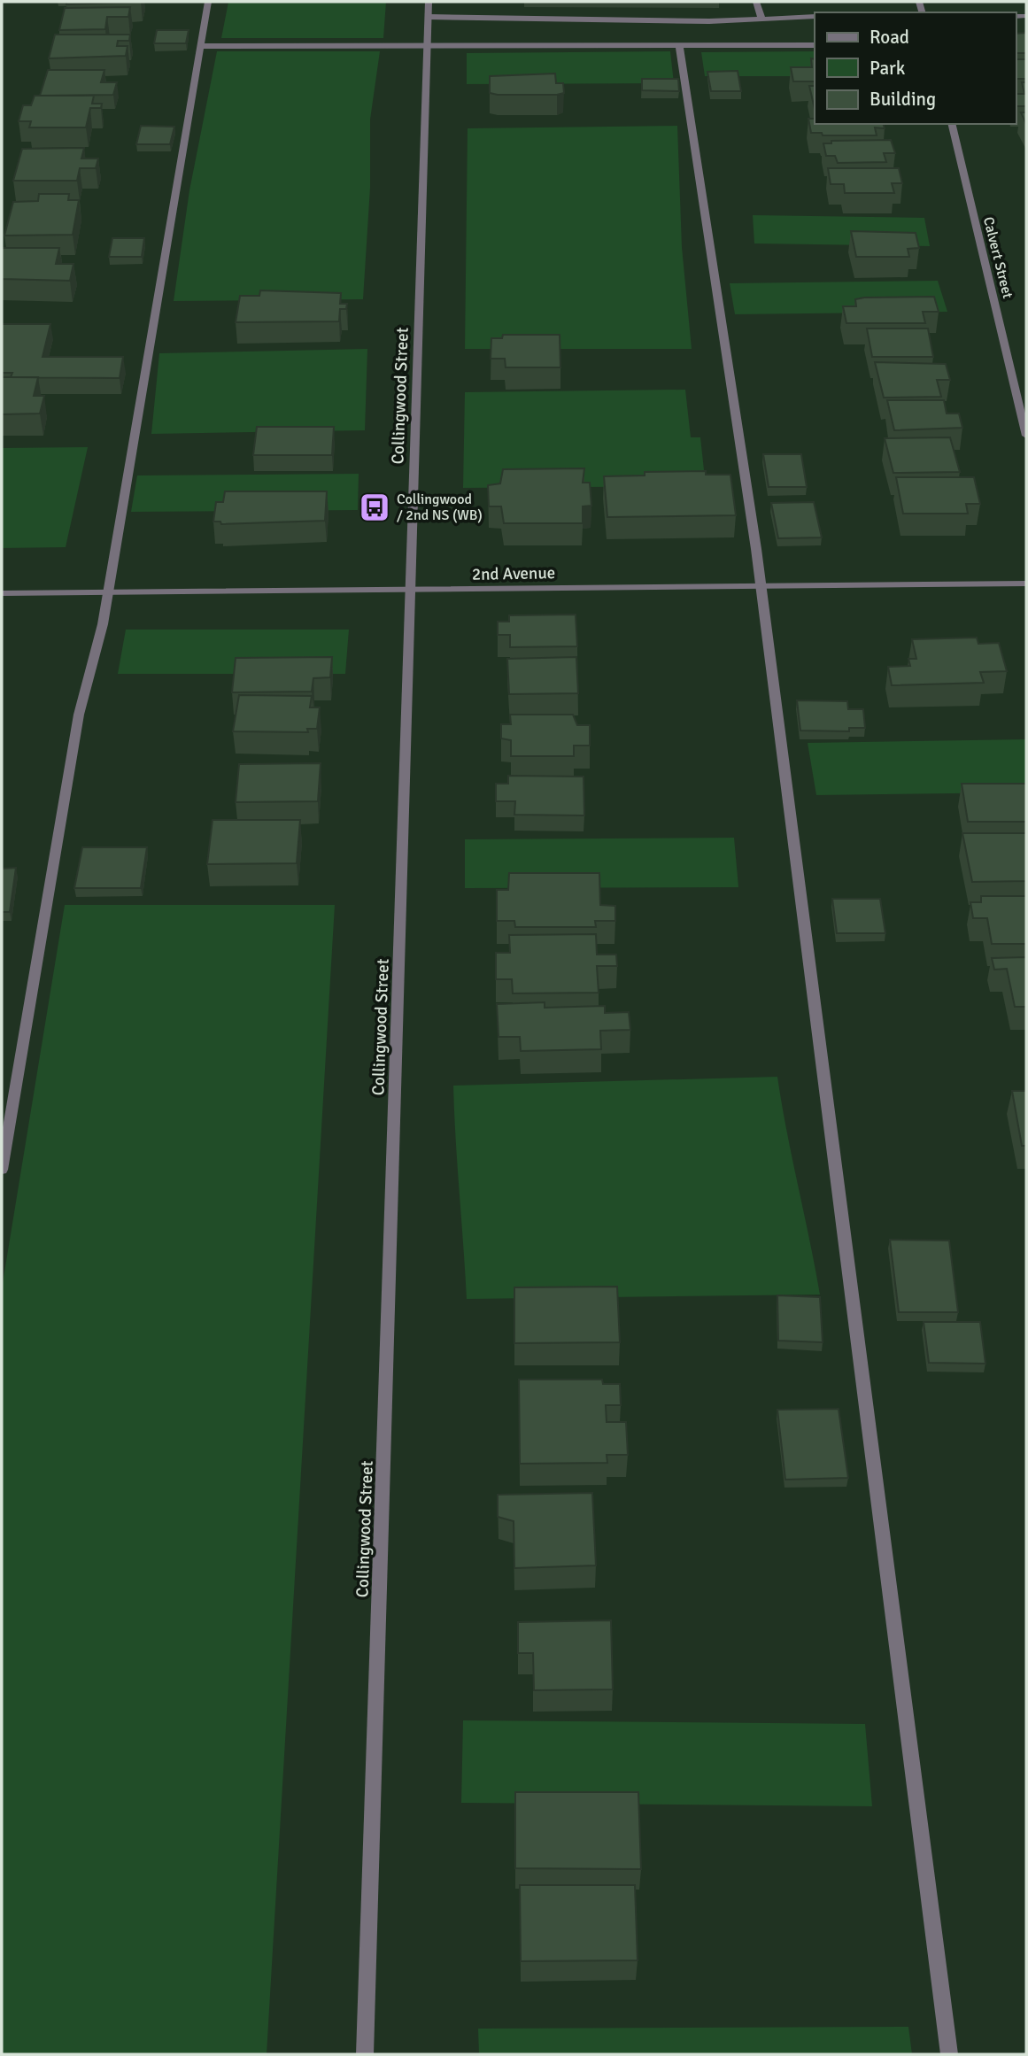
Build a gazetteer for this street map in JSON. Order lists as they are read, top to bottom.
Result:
{
  "streets": {
    "street": ["Calvert Street", "Collingwood Street", "2nd Avenue"]
  },
  "crossings": [
    ["Collingwood Street", "2nd Avenue"]
  ],
  "places": {
    "bus stop": ["Collingwood / 2nd NS (WB)"]
  },
  "legend": ["Road", "Park", "Building"]
}
